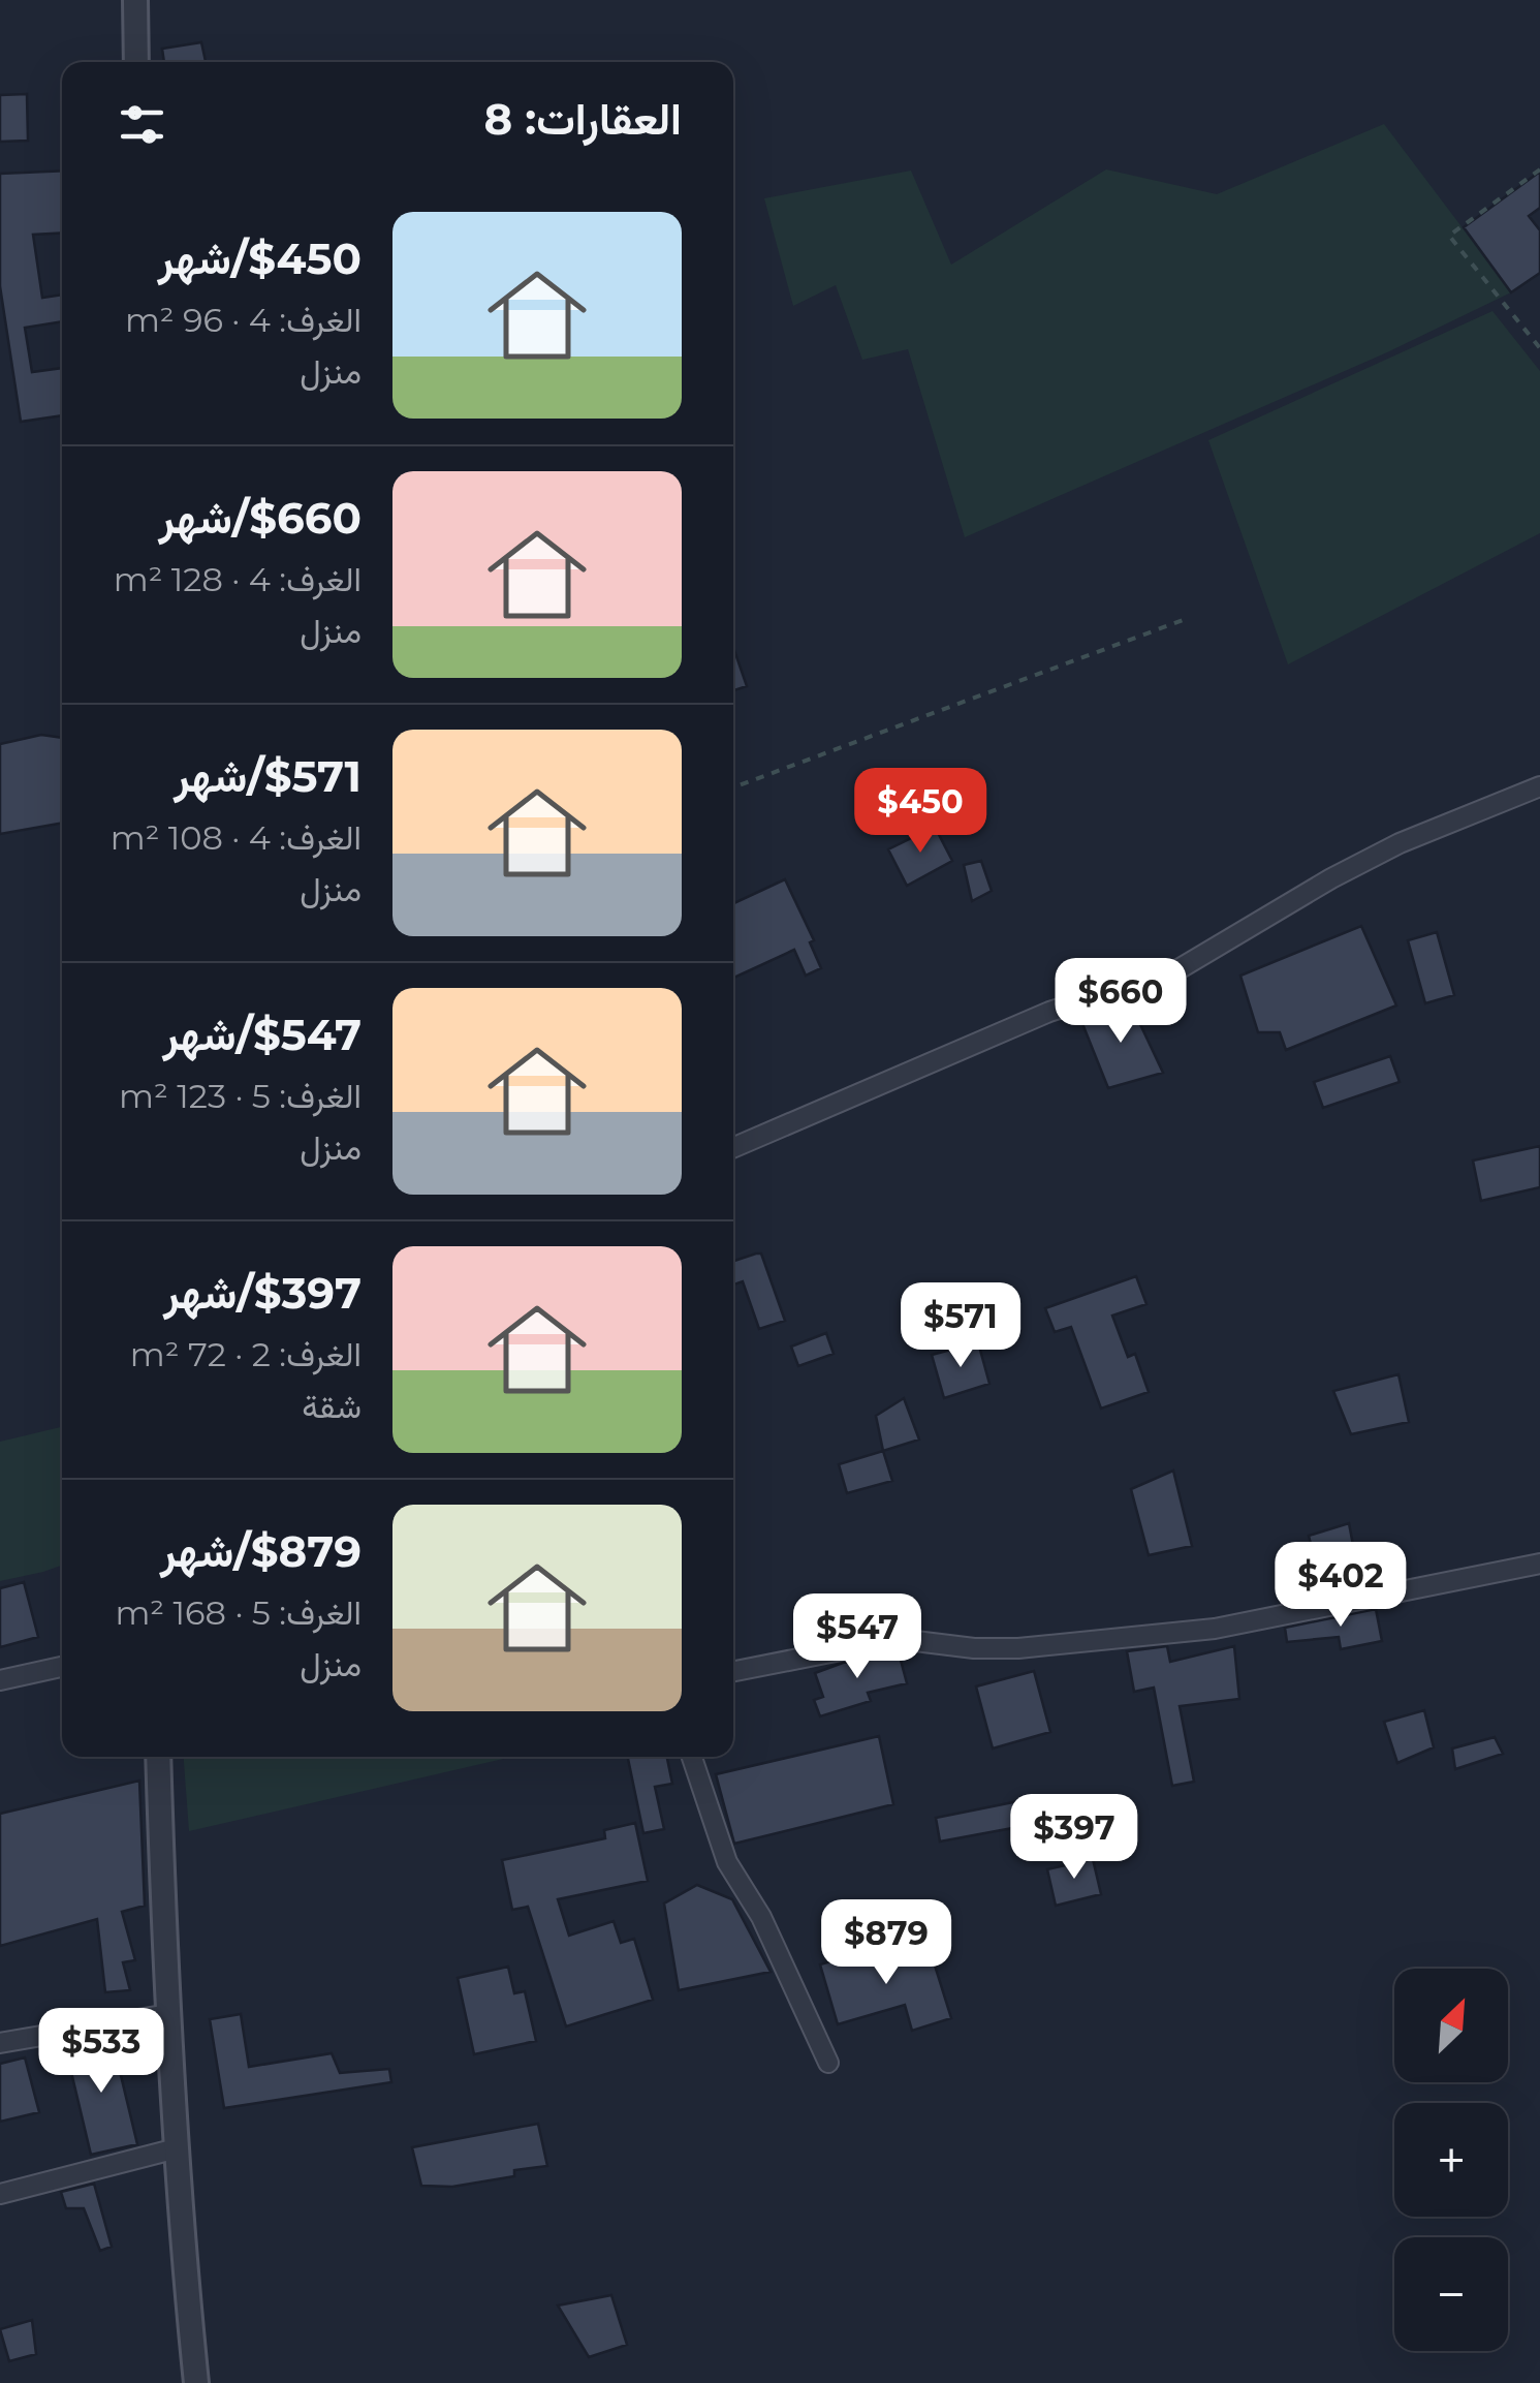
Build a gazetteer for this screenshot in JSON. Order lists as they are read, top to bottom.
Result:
{
  "north": "top right",
  "page": {
    "heading": "العقارات: 8",
    "list": [
      {
        "name": "$450/شهر",
        "note": "الغرف: 4 · 96 m² · منزل"
      },
      {
        "name": "$660/شهر",
        "note": "الغرف: 4 · 128 m² · منزل"
      },
      {
        "name": "$571/شهر",
        "note": "الغرف: 4 · 108 m² · منزل"
      },
      {
        "name": "$547/شهر",
        "note": "الغرف: 5 · 123 m² · منزل"
      },
      {
        "name": "$397/شهر",
        "note": "الغرف: 2 · 72 m² · شقة"
      },
      {
        "name": "$879/شهر",
        "note": "الغرف: 5 · 168 m² · منزل"
      }
    ],
    "price": [
      "$450",
      "$660",
      "$571",
      "$402",
      "$547",
      "$397",
      "$879",
      "$533"
    ],
    "map_buttons": ["+", "−"]
  }
}
